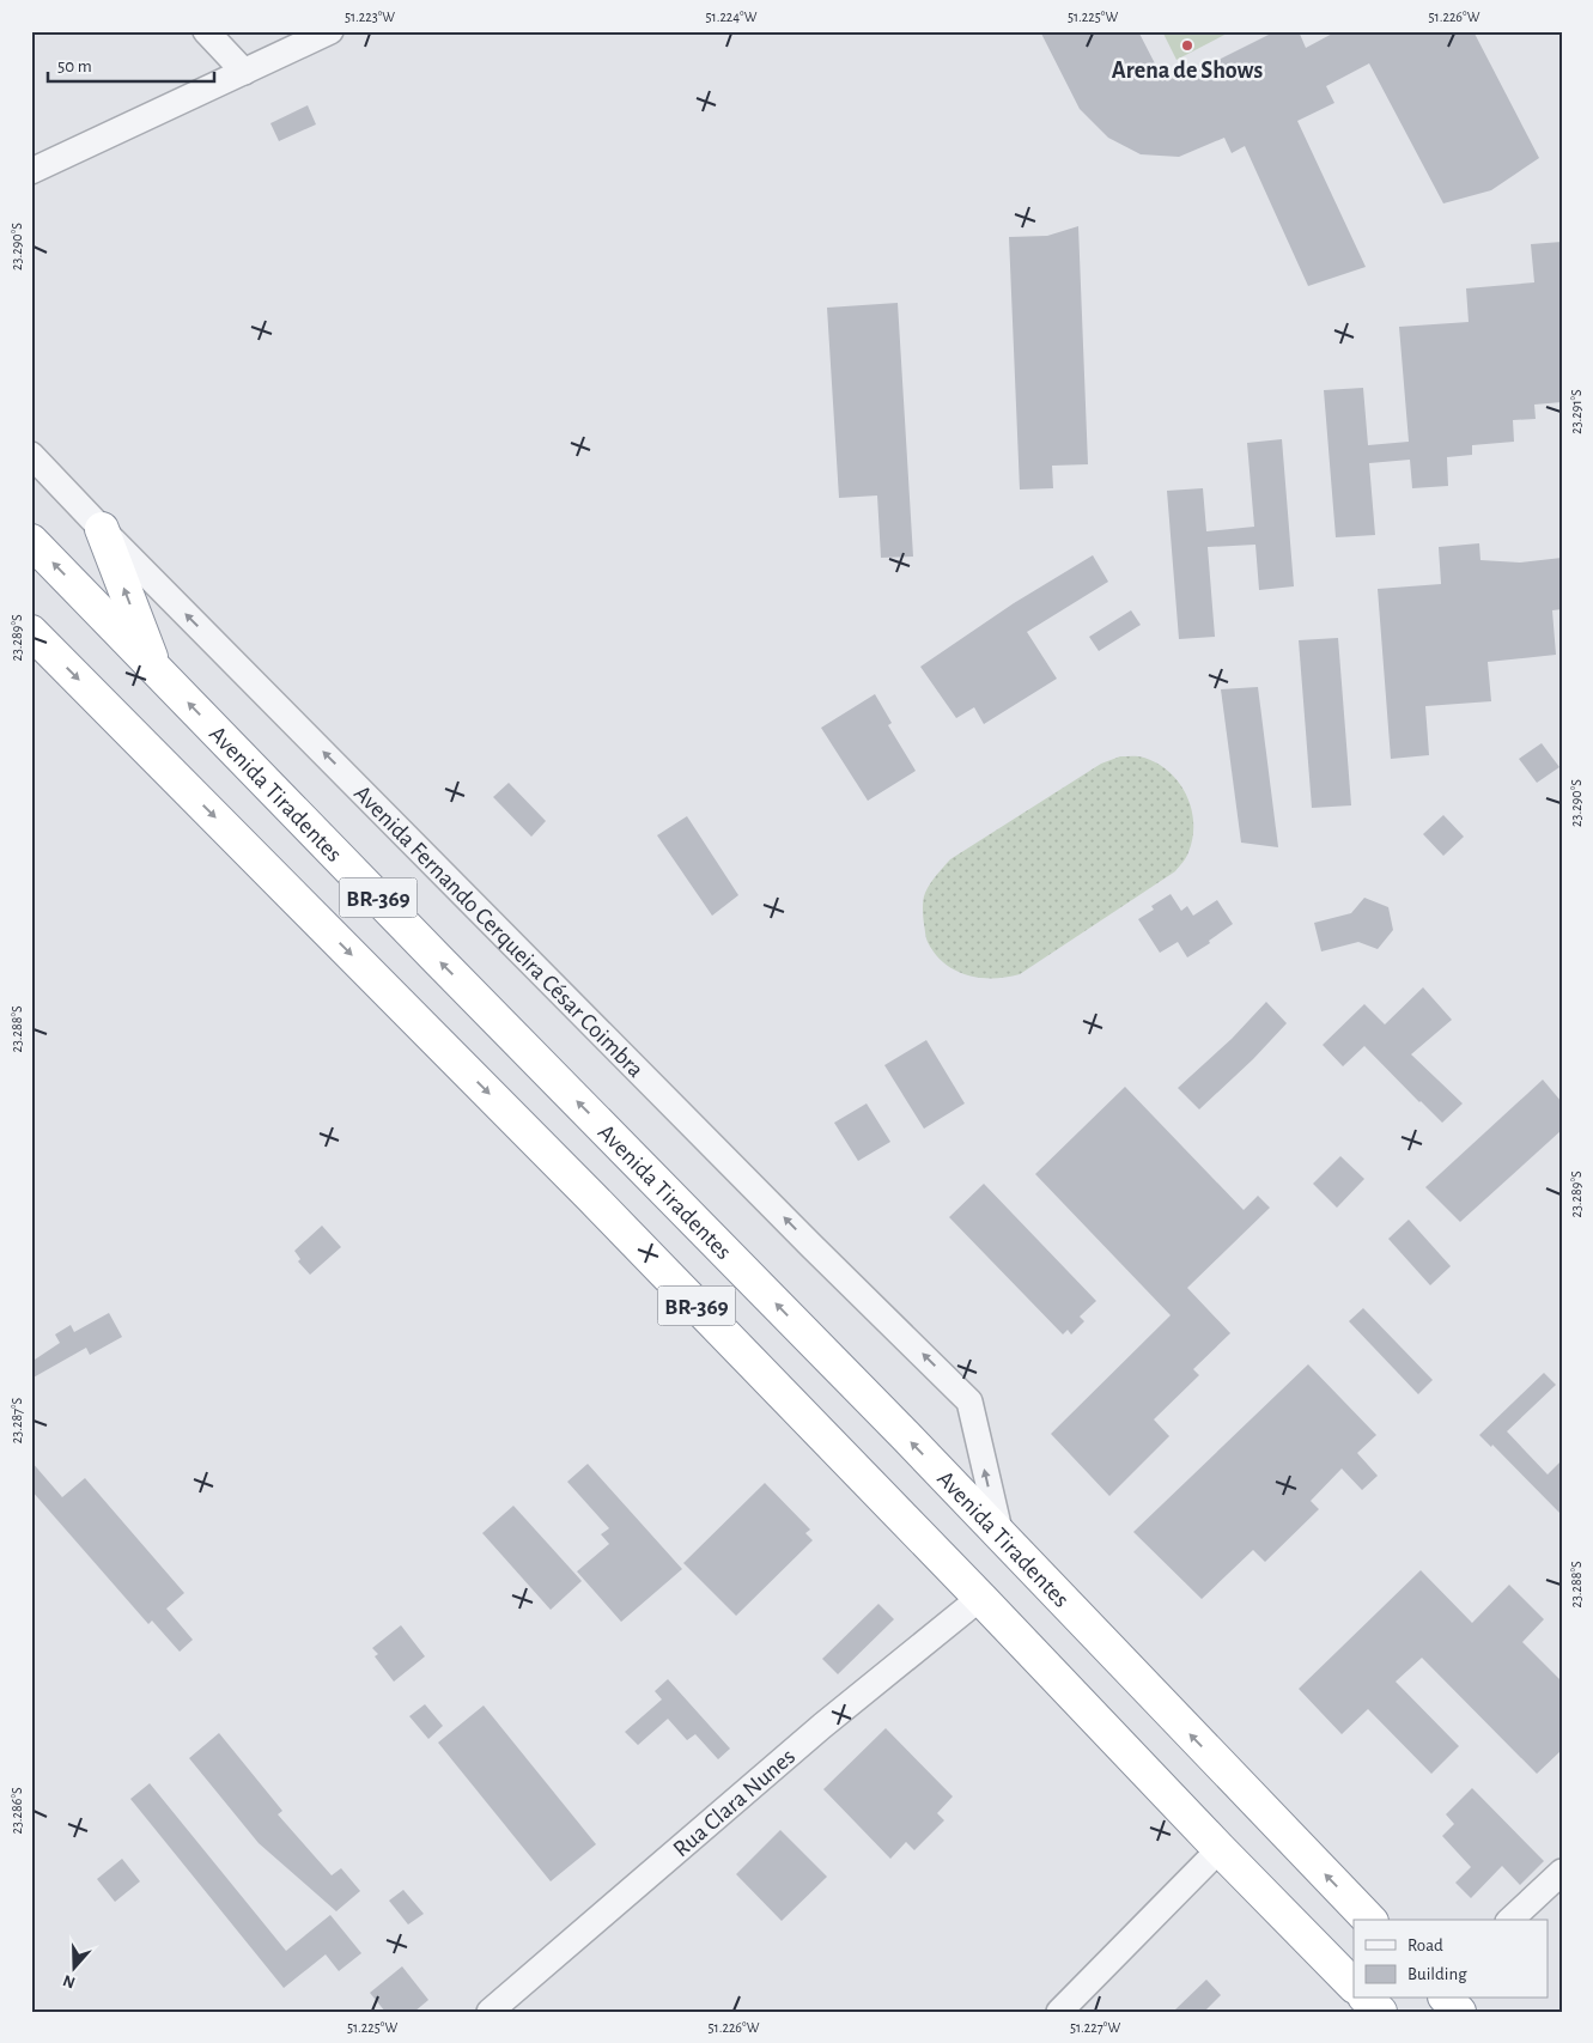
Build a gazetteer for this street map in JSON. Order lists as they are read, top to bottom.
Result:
{
  "streets": {
    "highway": ["Avenida Tiradentes", "BR-369"],
    "street": ["Avenida Fernando Cerqueira César Coimbra", "Rua Clara Nunes"]
  },
  "crossings": [
    ["Avenida Tiradentes", "Avenida Fernando Cerqueira César Coimbra"],
    ["BR-369", "Rua Clara Nunes"]
  ],
  "one_way": ["Avenida Fernando Cerqueira César Coimbra"],
  "places": ["Arena de Shows"],
  "legend": ["Road", "Building"],
  "scale_bar": "50 m",
  "north": "bottom",
  "coordinates": [
    "51.223°W",
    "51.224°W",
    "51.225°W",
    "51.226°W",
    "23.290°S",
    "23.291°S",
    "23.289°S",
    "23.288°S",
    "23.287°S",
    "23.286°S",
    "51.227°W"
  ]
}
